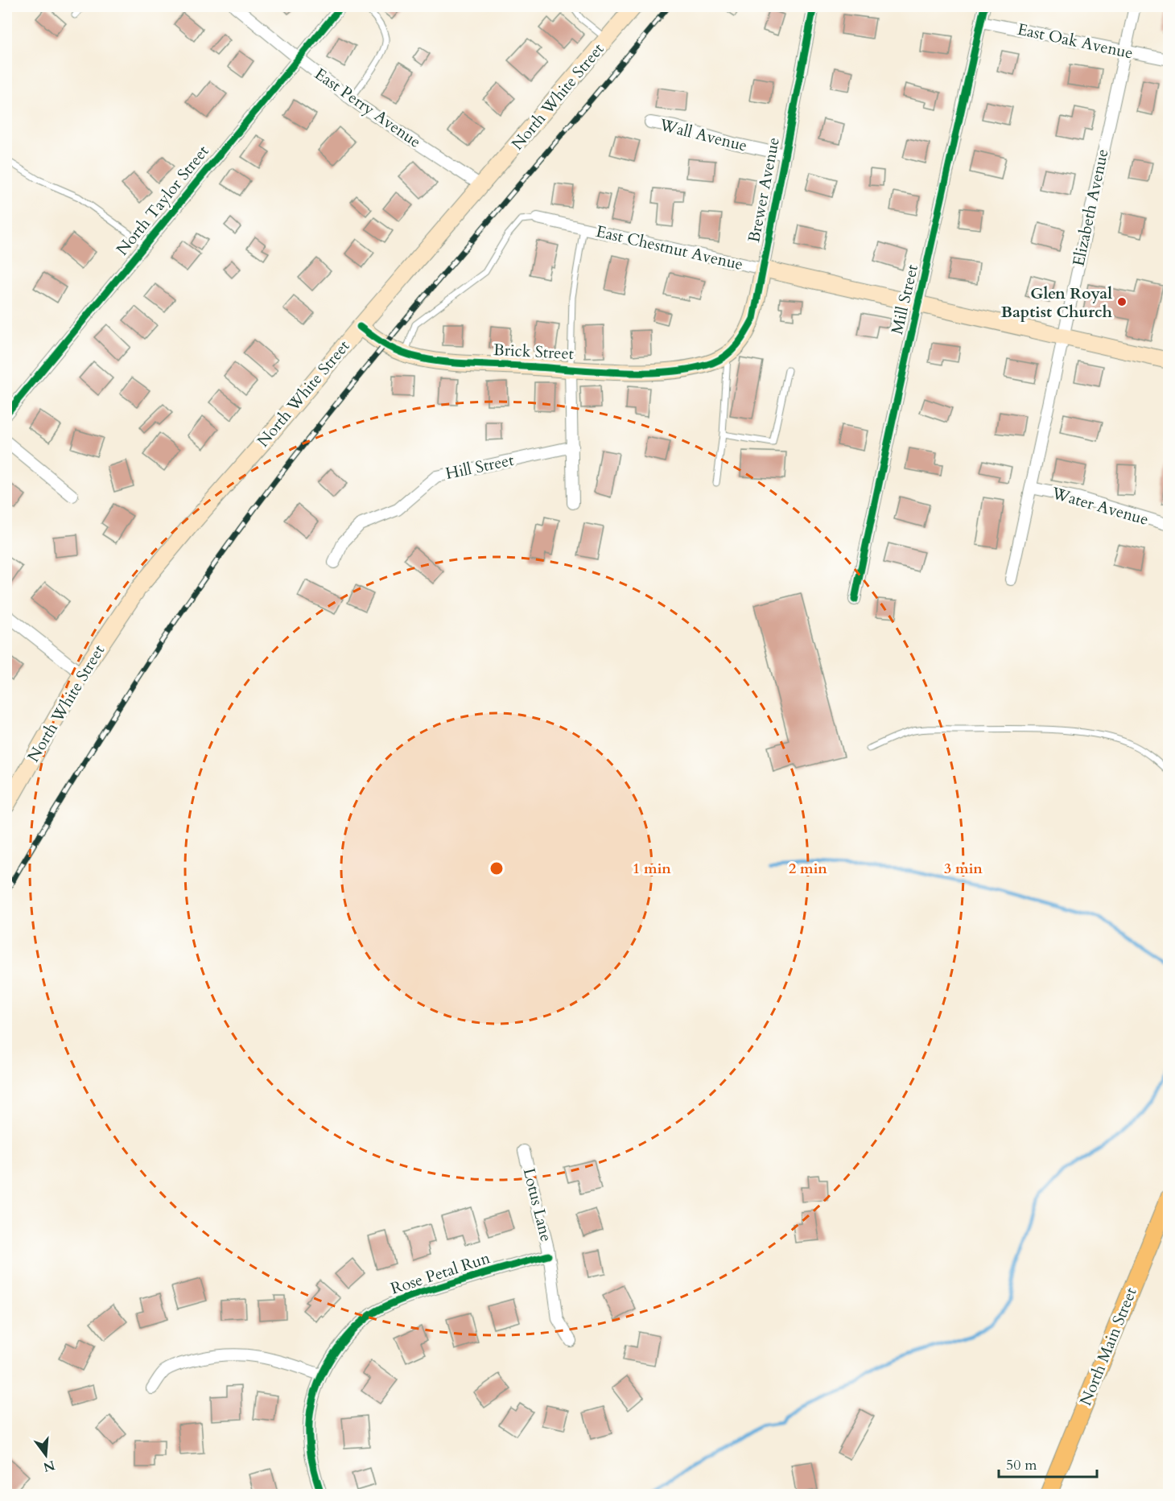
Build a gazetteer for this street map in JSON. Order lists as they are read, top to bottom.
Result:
{
  "streets": {
    "main road": [
      "North White Street",
      "Brewer Avenue",
      "East Chestnut Avenue",
      "Brick Street",
      "North Main Street"
    ],
    "street": [
      "East Oak Avenue",
      "East Perry Avenue",
      "Wall Avenue",
      "North Taylor Street",
      "Elizabeth Avenue",
      "Mill Street",
      "Hill Street",
      "Water Avenue",
      "Lotus Lane",
      "Rose Petal Run"
    ]
  },
  "crossings": [
    ["East Oak Avenue", "Elizabeth Avenue"],
    ["East Oak Avenue", "Mill Street"],
    ["North White Street", "East Perry Avenue"],
    ["North White Street", "Brick Street"],
    ["East Perry Avenue", "North Taylor Street"],
    ["Wall Avenue", "Brewer Avenue"],
    ["Brewer Avenue", "East Chestnut Avenue"],
    ["Brewer Avenue", "Brick Street"],
    ["Elizabeth Avenue", "East Chestnut Avenue"],
    ["Elizabeth Avenue", "Water Avenue"],
    ["East Chestnut Avenue", "Mill Street"],
    ["Lotus Lane", "Rose Petal Run"]
  ],
  "places": ["Glen Royal Baptist Church"],
  "scale_bar": "50 m",
  "north": "bottom",
  "rings": ["1 min", "2 min", "3 min"]
}
